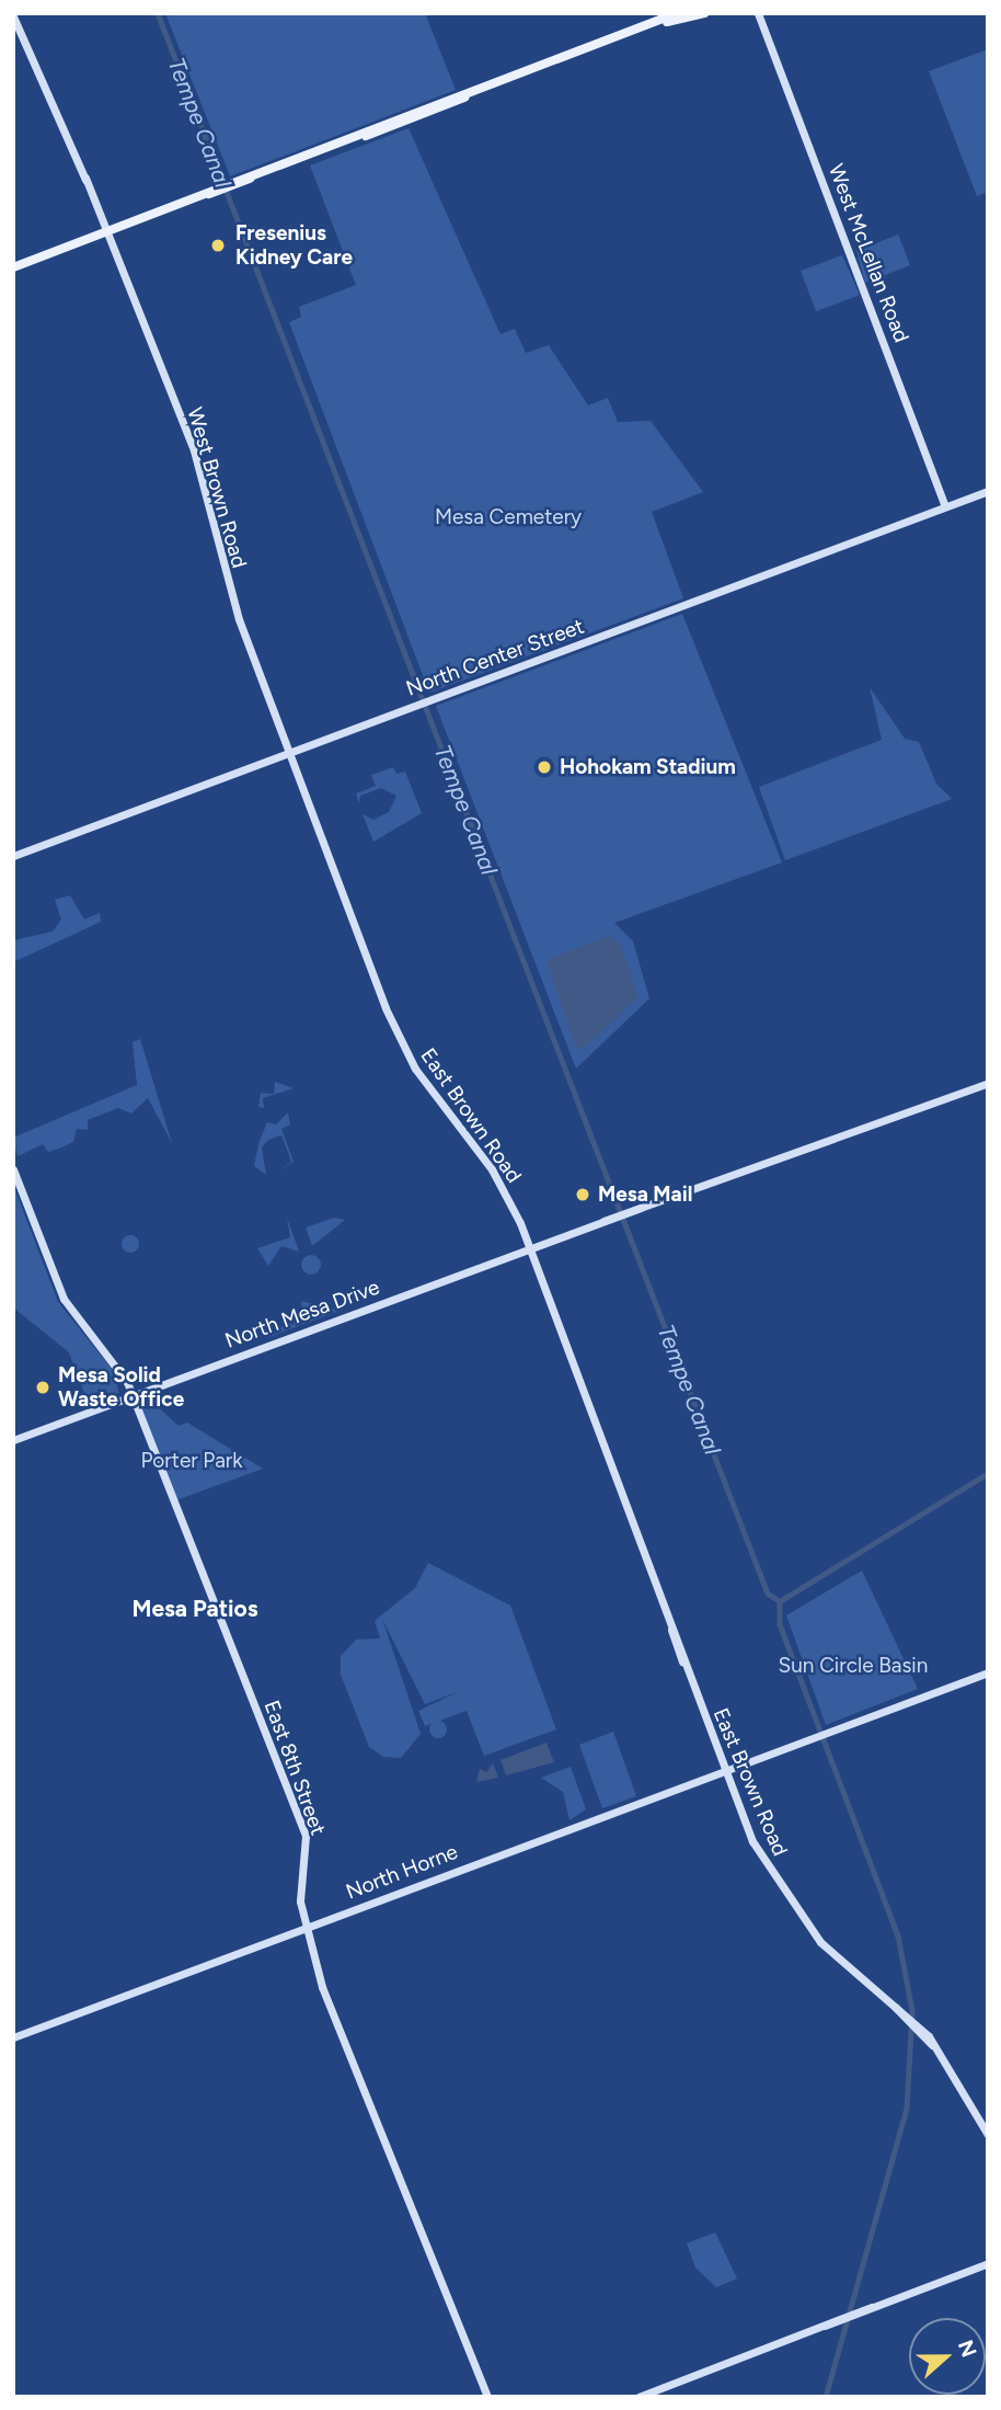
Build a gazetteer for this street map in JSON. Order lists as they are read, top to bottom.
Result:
{
  "streets": {
    "street": [
      "West McLellan Road",
      "West Brown Road",
      "North Center Street",
      "East Brown Road",
      "North Mesa Drive",
      "East 8th Street",
      "North Horne"
    ]
  },
  "crossings": [
    ["West McLellan Road", "North Center Street"],
    ["West Brown Road", "North Center Street"],
    ["West Brown Road", "East Brown Road"],
    ["North Center Street", "East Brown Road"],
    ["East Brown Road", "North Mesa Drive"],
    ["East Brown Road", "North Horne"],
    ["North Mesa Drive", "East 8th Street"],
    ["East 8th Street", "North Horne"]
  ],
  "districts": ["Mesa Patios"],
  "water": ["Tempe Canal"],
  "parks": ["Mesa Cemetery", "Porter Park", "Sun Circle Basin"],
  "places": [
    "Fresenius Kidney Care",
    "Hohokam Stadium",
    "Mesa Mail",
    "Mesa Solid Waste Office"
  ],
  "north": "right"
}
